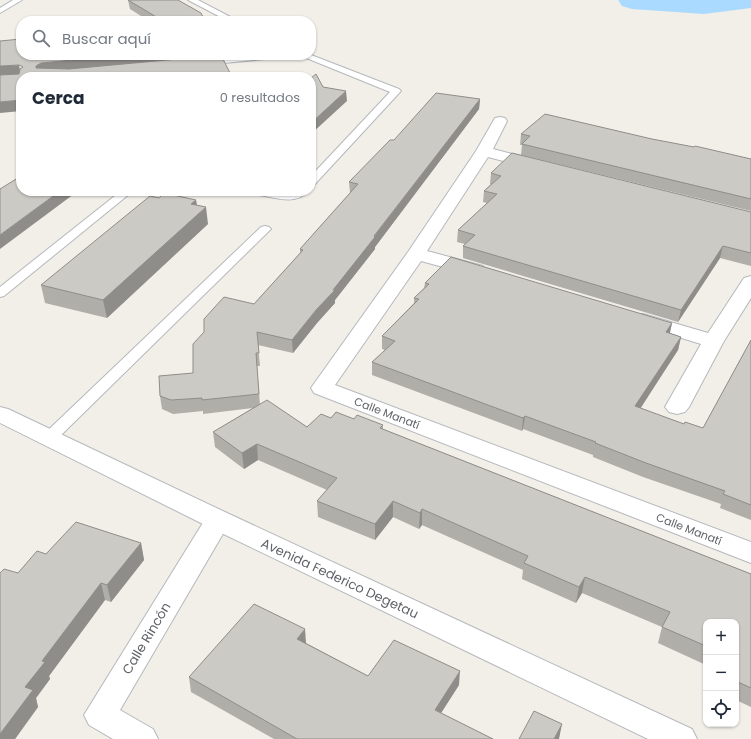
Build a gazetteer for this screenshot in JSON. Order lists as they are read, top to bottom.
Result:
{
  "streets": {
    "street": ["Calle Manatí", "Avenida Federico Degetau", "Calle Rincón"]
  },
  "crossings": [
    ["Avenida Federico Degetau", "Calle Rincón"]
  ],
  "page": {
    "search": "Buscar aquí",
    "heading": ["Cerca", "0 resultados"],
    "map_buttons": ["+", "−"]
  }
}
